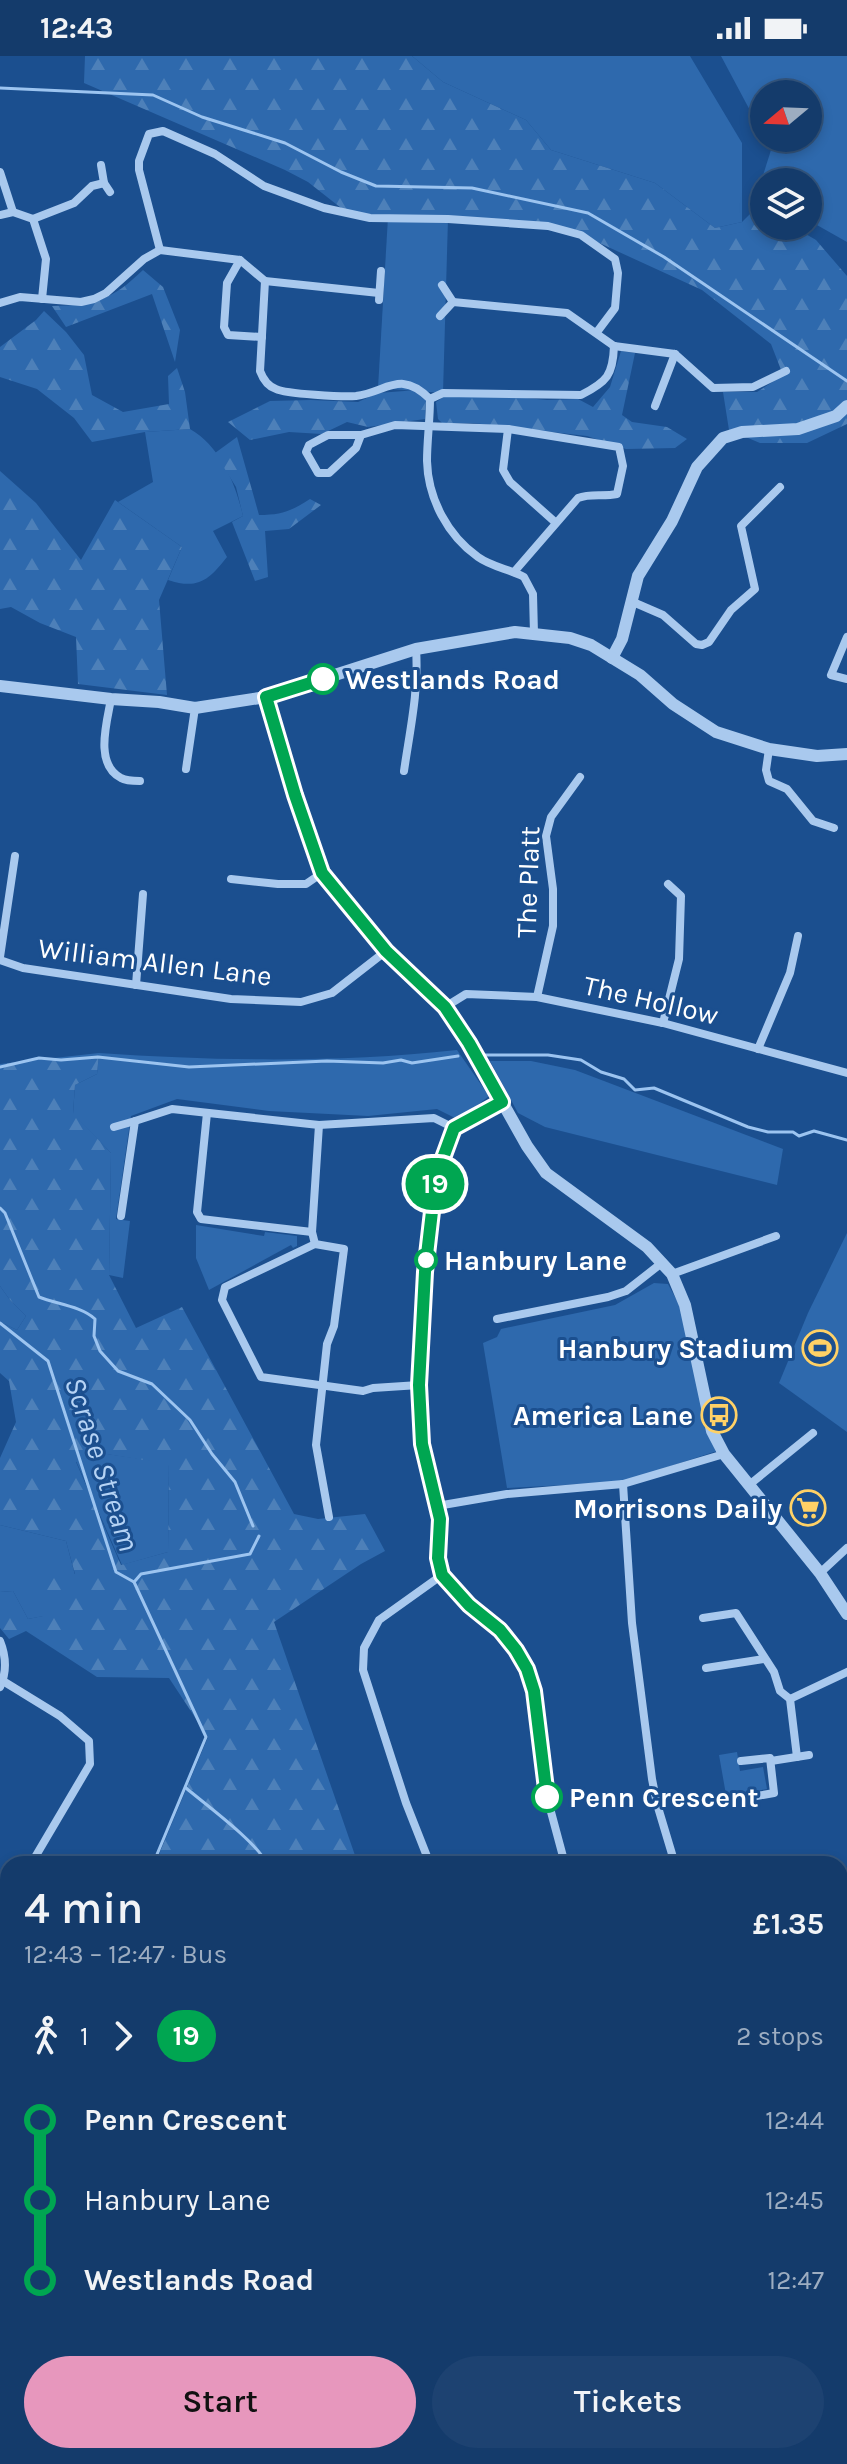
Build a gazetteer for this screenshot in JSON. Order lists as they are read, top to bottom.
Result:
{
  "streets": {
    "street": ["The Platt", "William Allen Lane", "The Hollow"]
  },
  "crossings": [
    ["The Platt", "The Hollow"]
  ],
  "water": ["Scrase Stream"],
  "places": {
    "other": ["Westlands Road", "Hanbury Lane", "Penn Crescent"],
    "sports": ["Hanbury Stadium"],
    "bus stop": ["America Lane"],
    "supermarket": ["Morrisons Daily"]
  },
  "lines": ["bus line 19"],
  "north": "left",
  "page": {
    "status": "12:43",
    "on_map": "19",
    "heading": ["4 min", "12:43 – 12:47 · Bus", "£1.35"],
    "legs": ["1", "19", "2 stops"],
    "list": [
      {
        "name": "Penn Crescent",
        "value": "12:44"
      },
      {
        "name": "Hanbury Lane",
        "value": "12:45"
      },
      {
        "name": "Westlands Road",
        "value": "12:47"
      }
    ],
    "buttons": ["Start", "Tickets"]
  }
}
